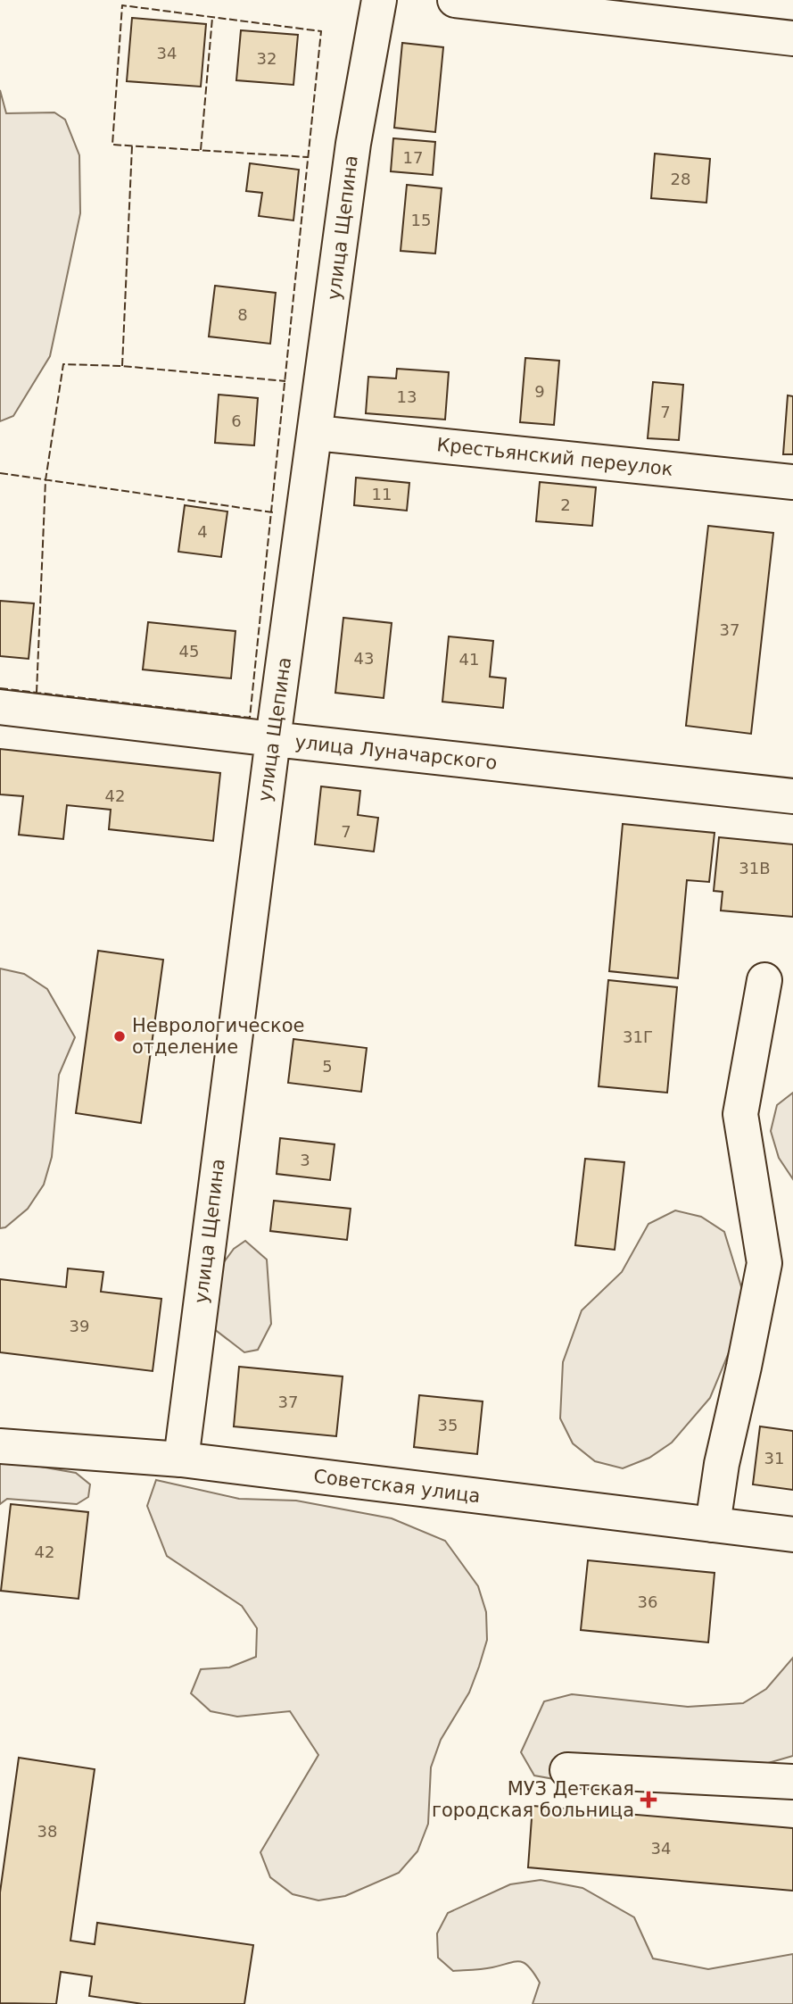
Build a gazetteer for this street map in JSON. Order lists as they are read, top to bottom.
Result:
{
  "streets": {
    "street": [
      "улица Щепина",
      "Крестьянский переулок",
      "улица Луначарского",
      "Советская улица"
    ]
  },
  "crossings": [
    ["улица Щепина", "Крестьянский переулок"],
    ["улица Щепина", "улица Луначарского"],
    ["улица Щепина", "Советская улица"]
  ],
  "places": {
    "other": ["Неврологическое отделение"],
    "health": ["МУЗ Детская городская больница"]
  },
  "house_numbers": [
    "34",
    "32",
    "17",
    "28",
    "15",
    "8",
    "9",
    "13",
    "7",
    "6",
    "11",
    "2",
    "4",
    "37",
    "45",
    "43",
    "41",
    "42",
    "7",
    "31В",
    "31Г",
    "5",
    "3",
    "39",
    "37",
    "35",
    "31",
    "42",
    "36",
    "38",
    "34"
  ]
}
